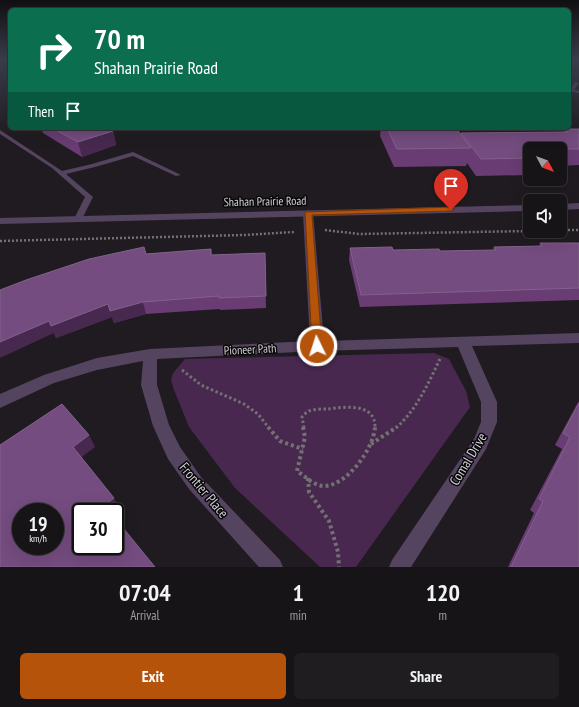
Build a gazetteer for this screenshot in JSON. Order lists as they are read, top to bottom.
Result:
{
  "streets": {
    "street": [
      "Shahan Prairie Road",
      "Pioneer Path",
      "Comal Drive",
      "Frontier Place"
    ]
  },
  "crossings": [
    ["Pioneer Path", "Comal Drive"],
    ["Pioneer Path", "Frontier Place"]
  ],
  "north": "bottom right",
  "page": {
    "turn": ["70 m", "Shahan Prairie Road"],
    "then": "Then",
    "speed": "19 km/h",
    "limit": "30",
    "eta": [
      "07:04",
      "Arrival",
      "1",
      "min",
      "120",
      "m"
    ],
    "buttons": ["Exit", "Share"]
  }
}
